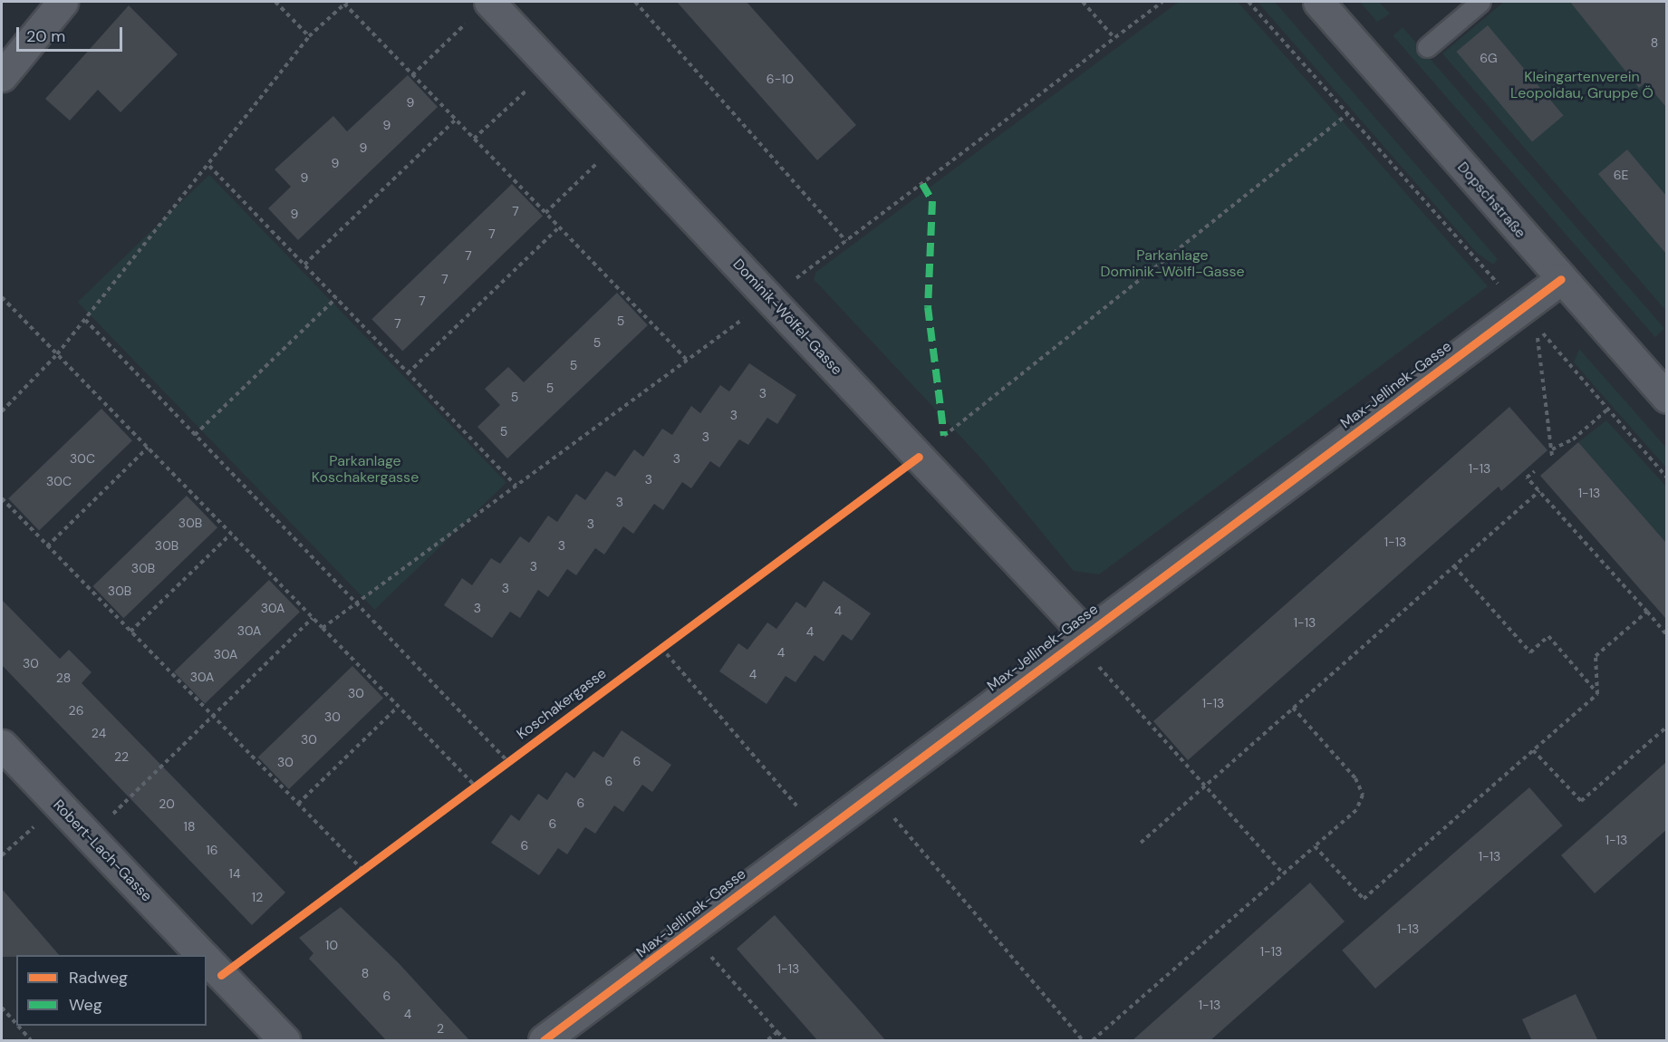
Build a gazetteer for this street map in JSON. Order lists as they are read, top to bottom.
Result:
{
  "streets": {
    "street": [
      "Dopschstraße",
      "Dominik-Wölfel-Gasse",
      "Max-Jellinek-Gasse",
      "Robert-Lach-Gasse"
    ],
    "cycle path": ["Koschakergasse"]
  },
  "crossings": [
    ["Dopschstraße", "Max-Jellinek-Gasse"],
    ["Dominik-Wölfel-Gasse", "Max-Jellinek-Gasse"]
  ],
  "parks": ["Kleingartenverein Leopoldau, Gruppe Ö", "Parkanlage Dominik-Wölfl-Gasse", "Parkanlage Koschakergasse"],
  "house_numbers": [
    "8",
    "6G",
    "6-10",
    "9",
    "9",
    "9",
    "9",
    "6E",
    "9",
    "7",
    "9",
    "7",
    "7",
    "7",
    "7",
    "5",
    "7",
    "5",
    "5",
    "5",
    "3",
    "5",
    "3",
    "5",
    "3",
    "30C",
    "3",
    "1-13",
    "3",
    "30C",
    "1-13",
    "3",
    "30B",
    "3",
    "1-13",
    "30B",
    "3",
    "3",
    "30B",
    "3",
    "30B",
    "30A",
    "3",
    "4",
    "1-13",
    "30A",
    "4",
    "4",
    "30A",
    "30",
    "4",
    "30A",
    "28",
    "30",
    "1-13",
    "26",
    "30",
    "24",
    "30",
    "22",
    "6",
    "30",
    "6",
    "6",
    "20",
    "6",
    "18",
    "1-13",
    "6",
    "16",
    "1-13",
    "14",
    "12",
    "1-13",
    "10",
    "1-13",
    "1-13",
    "8",
    "6",
    "1-13",
    "4",
    "2"
  ],
  "legend": ["Radweg", "Weg"],
  "scale_bar": "20 m"
}
